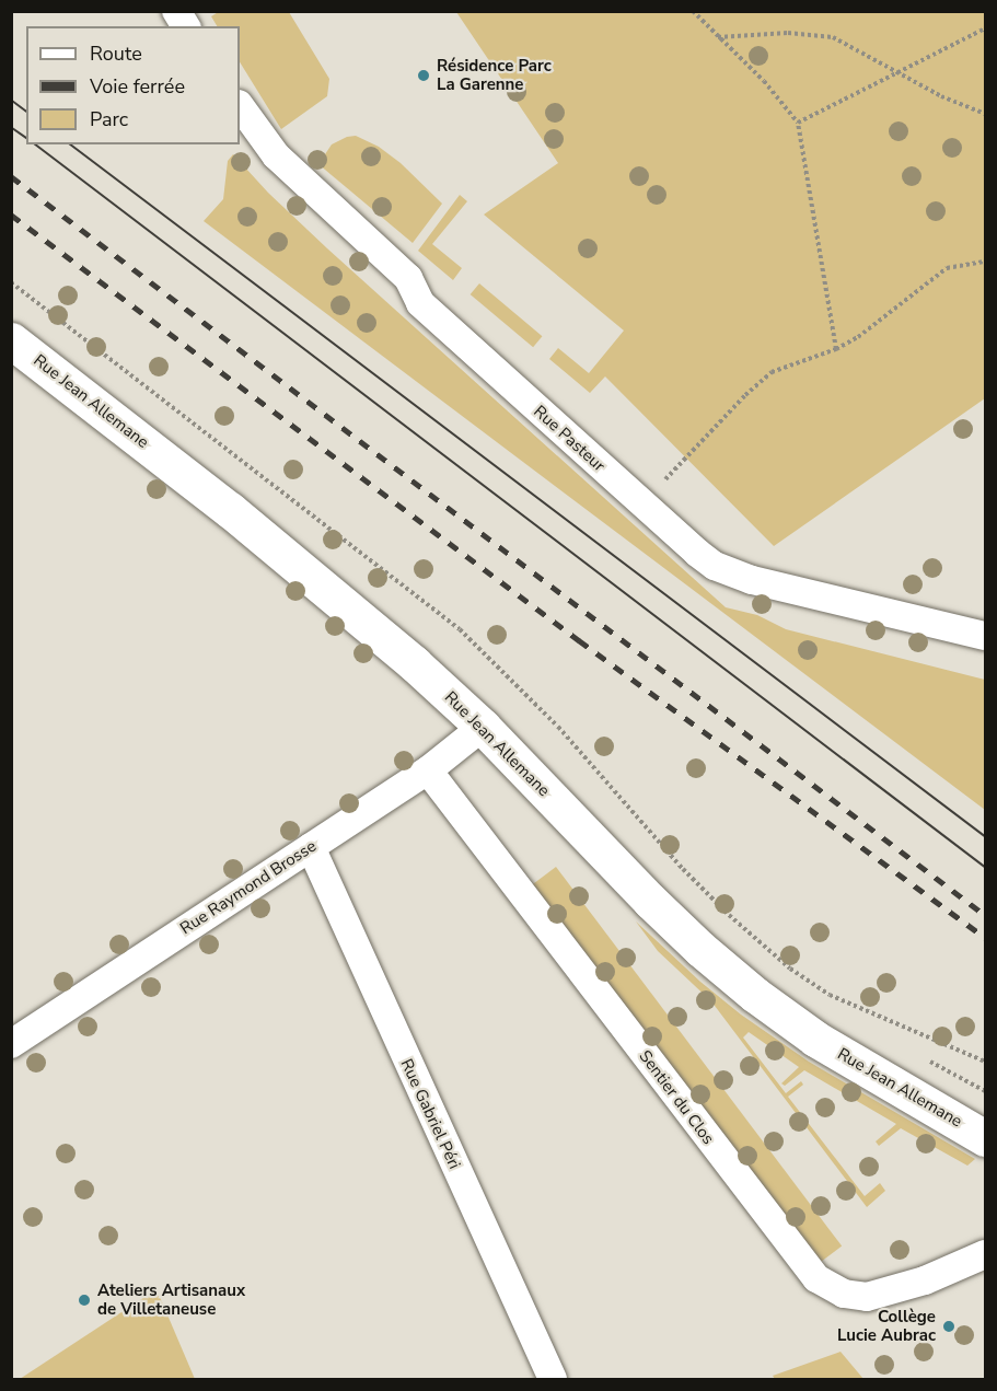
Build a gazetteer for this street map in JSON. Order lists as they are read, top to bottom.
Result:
{
  "streets": {
    "street": [
      "Rue Jean Allemane",
      "Rue Pasteur",
      "Rue Raymond Brosse",
      "Sentier du Clos",
      "Rue Gabriel Péri"
    ]
  },
  "crossings": [
    ["Rue Jean Allemane", "Rue Raymond Brosse"],
    ["Rue Raymond Brosse", "Sentier du Clos"],
    ["Rue Raymond Brosse", "Rue Gabriel Péri"]
  ],
  "places": ["Résidence Parc La Garenne", "Ateliers Artisanaux de Villetaneuse", "Collège Lucie Aubrac"],
  "legend": ["Route", "Voie ferrée", "Parc"]
}
